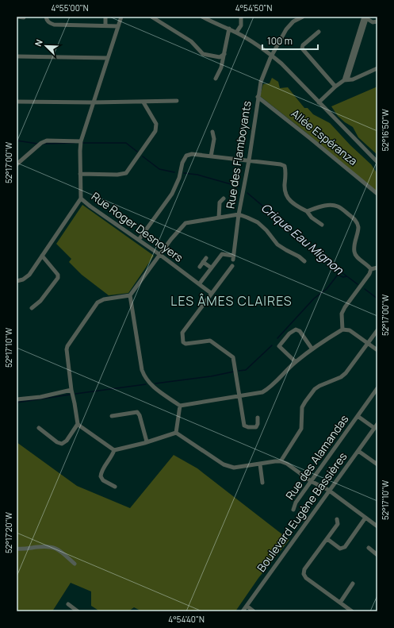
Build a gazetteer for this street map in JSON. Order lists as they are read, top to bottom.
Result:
{
  "streets": {
    "street": [
      "Allée Espéranza",
      "Rue des Flamboyants",
      "Rue Roger Desnoyers",
      "Rue des Alamandas",
      "Boulevard Eugène Bassières"
    ]
  },
  "crossings": [
    ["Allée Espéranza", "Rue des Flamboyants"],
    ["Rue des Alamandas", "Boulevard Eugène Bassières"]
  ],
  "districts": ["LES ÂMES CLAIRES"],
  "water": ["Crique Eau Mignon"],
  "scale_bar": "100 m",
  "north": "top left",
  "coordinates": [
    "4°55'00\"N",
    "4°54'50\"N",
    "52°16'50\"W",
    "52°17'00\"W",
    "52°17'10\"W",
    "52°17'20\"W",
    "4°54'40\"N"
  ]
}
